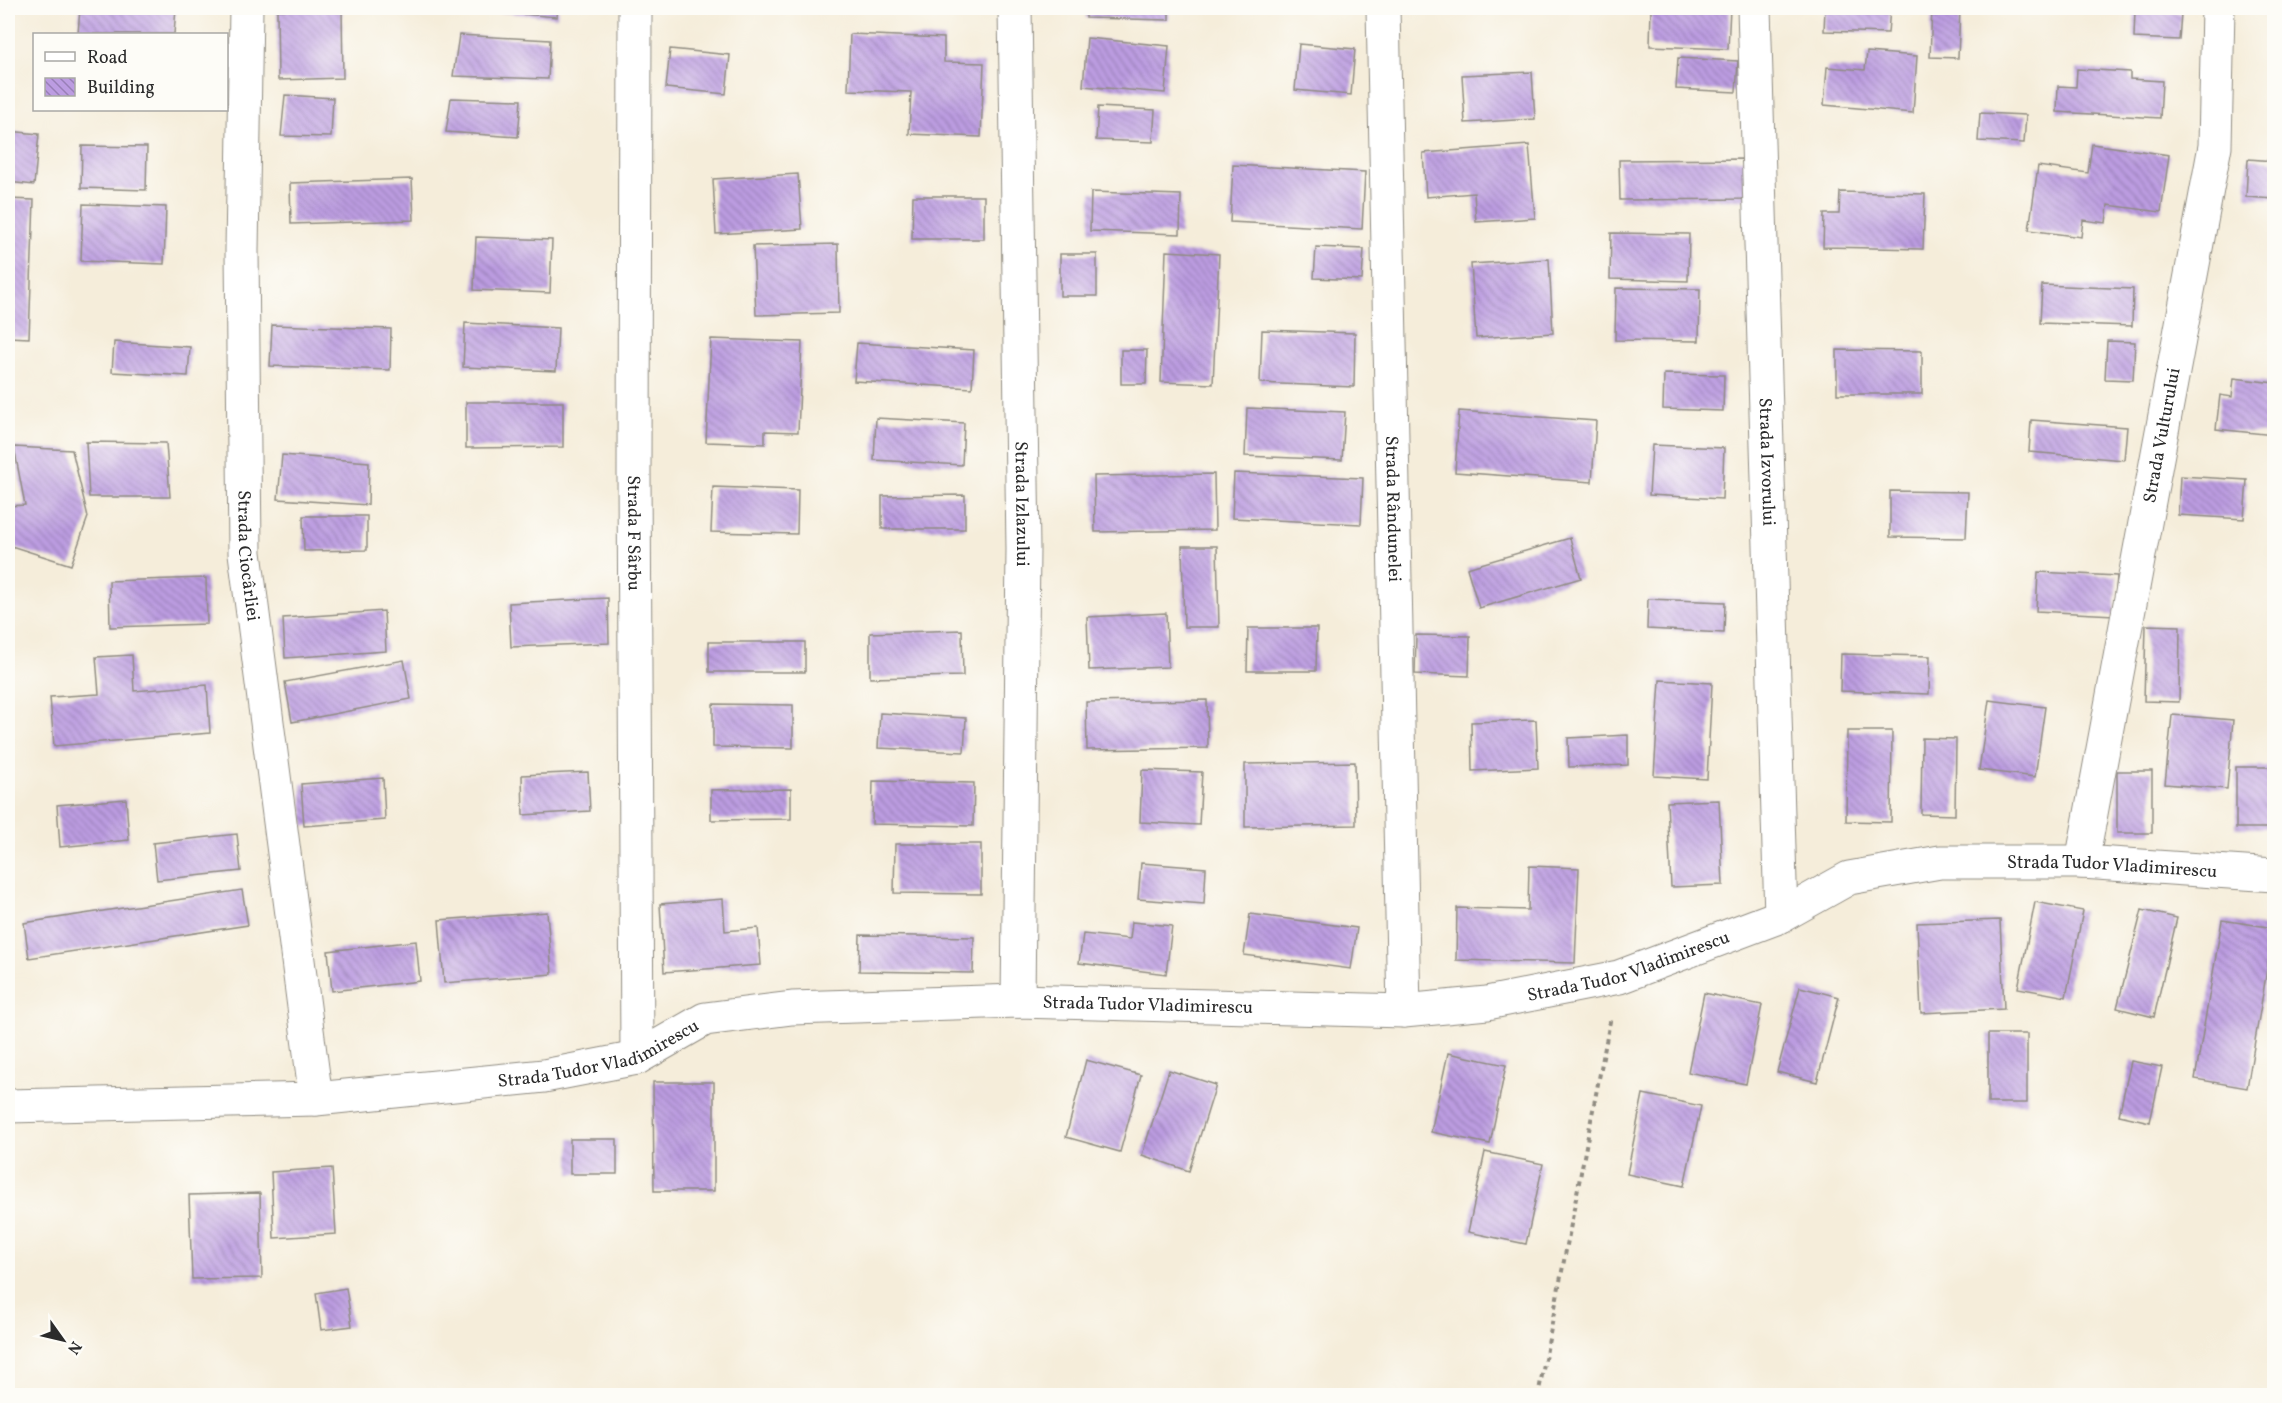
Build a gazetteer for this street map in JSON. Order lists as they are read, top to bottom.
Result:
{
  "streets": {
    "street": [
      "Strada Vulturului",
      "Strada Izvorului",
      "Strada Izlazului",
      "Strada Rândunelei",
      "Strada F Sârbu",
      "Strada Ciocârliei",
      "Strada Tudor Vladimirescu"
    ]
  },
  "crossings": [
    ["Strada Vulturului", "Strada Tudor Vladimirescu"],
    ["Strada Izvorului", "Strada Tudor Vladimirescu"],
    ["Strada Izlazului", "Strada Tudor Vladimirescu"],
    ["Strada Rândunelei", "Strada Tudor Vladimirescu"],
    ["Strada F Sârbu", "Strada Tudor Vladimirescu"],
    ["Strada Ciocârliei", "Strada Tudor Vladimirescu"]
  ],
  "legend": ["Road", "Building"],
  "north": "bottom right"
}
